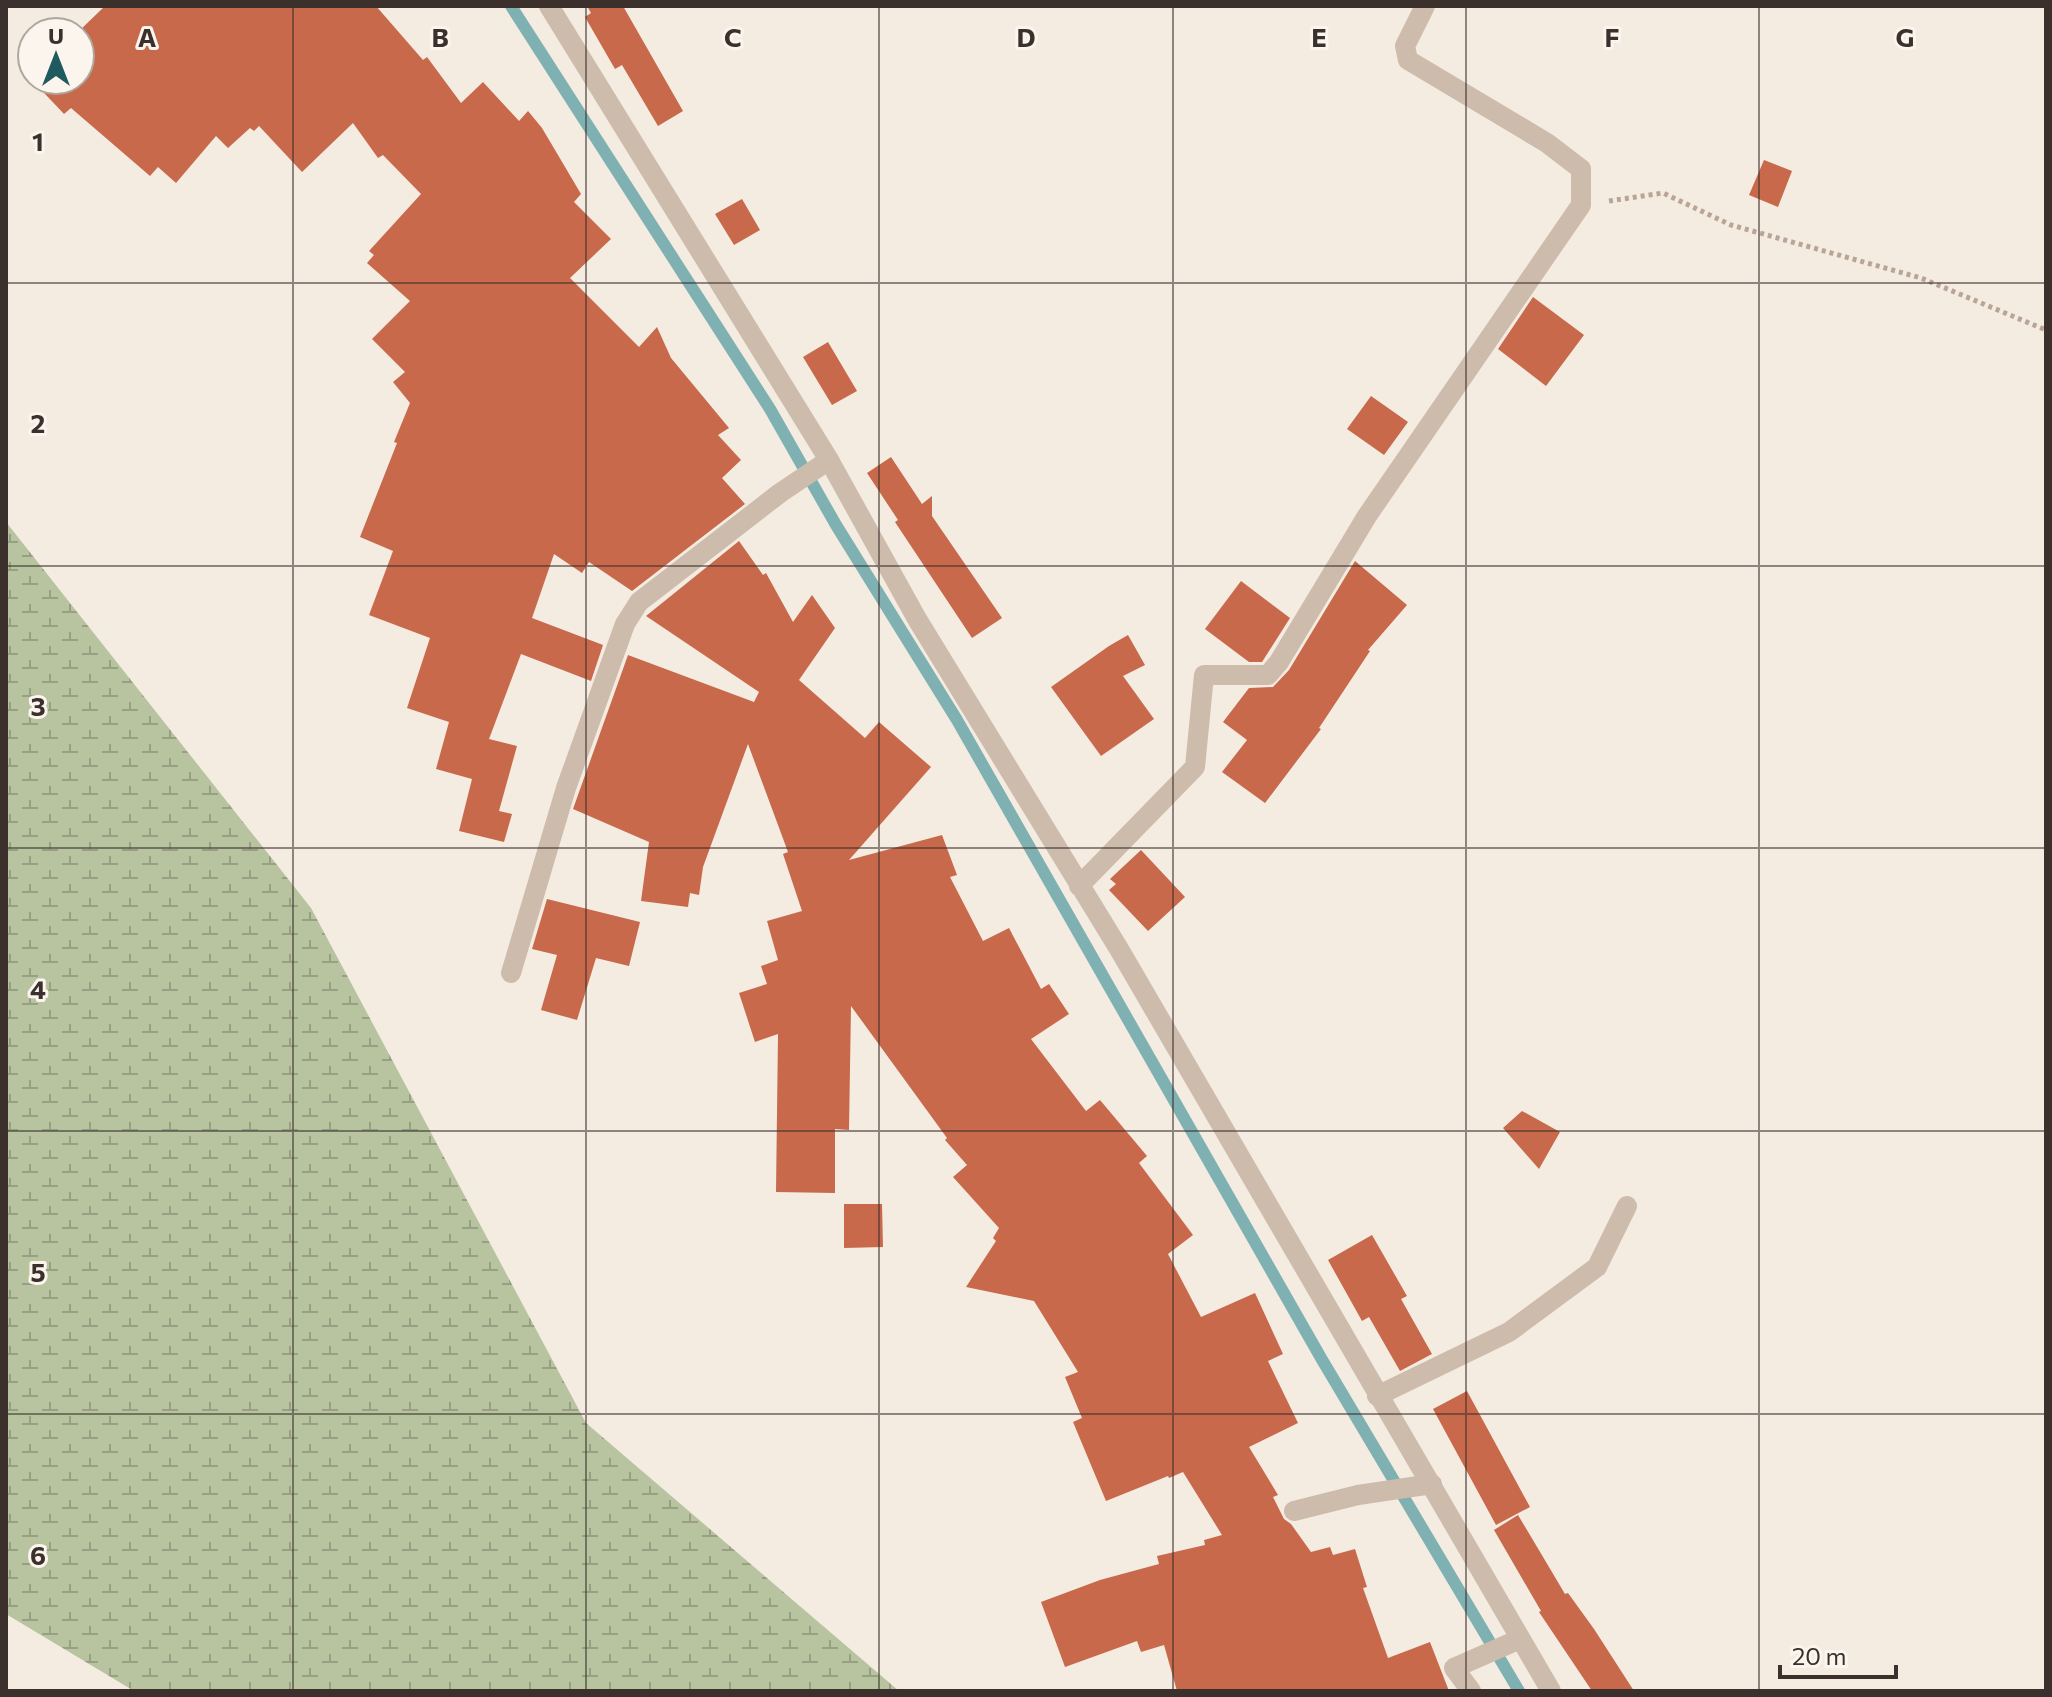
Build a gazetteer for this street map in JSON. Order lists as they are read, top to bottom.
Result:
{
  "scale_bar": "20 m",
  "north": "top",
  "grid": {
    "columns": [
      "A",
      "B",
      "C",
      "D",
      "E",
      "F",
      "G"
    ],
    "rows": [
      "1",
      "2",
      "3",
      "4",
      "5",
      "6"
    ]
  }
}
